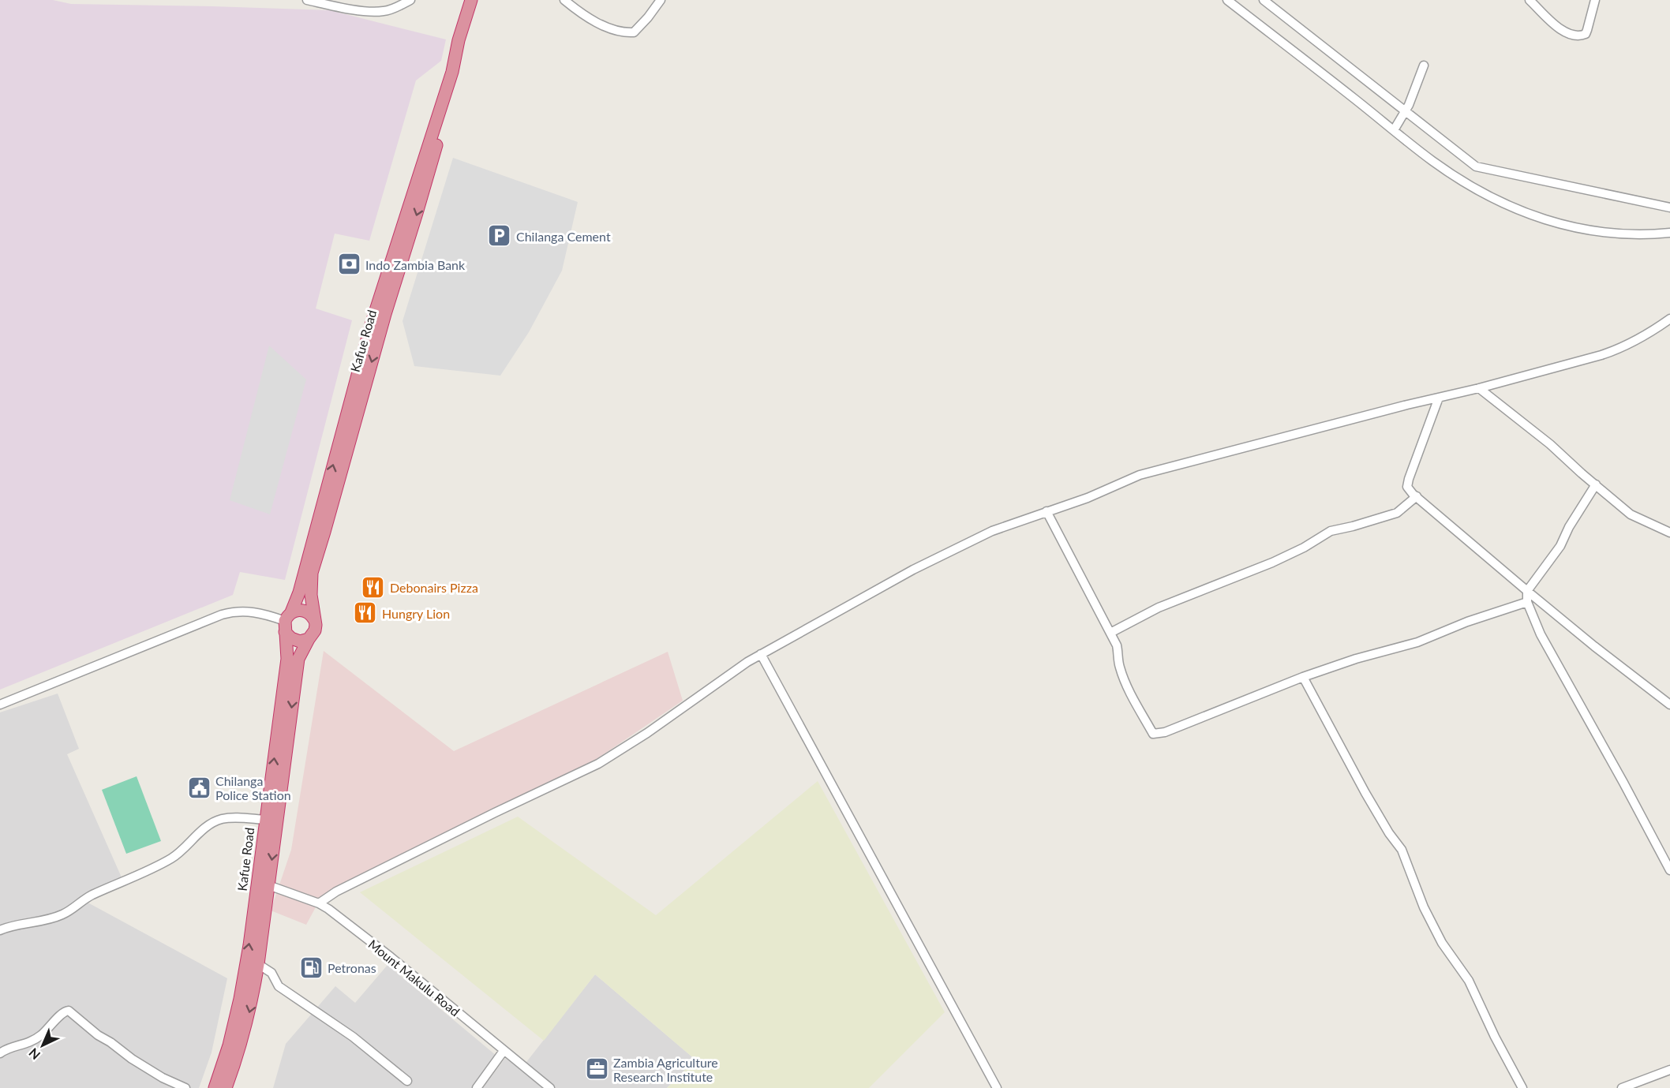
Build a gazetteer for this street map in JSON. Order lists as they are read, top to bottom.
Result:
{
  "streets": {
    "highway": ["Kafue Road"],
    "street": ["Mount Makulu Road"]
  },
  "crossings": [
    ["Kafue Road", "Mount Makulu Road"]
  ],
  "places": {
    "parking": ["Chilanga Cement"],
    "bank": ["Indo Zambia Bank"],
    "restaurant": ["Debonairs Pizza", "Hungry Lion"],
    "public building": ["Chilanga Police Station"],
    "fuel station": ["Petronas"],
    "office": ["Zambia Agriculture Research Institute"]
  },
  "north": "bottom left"
}
